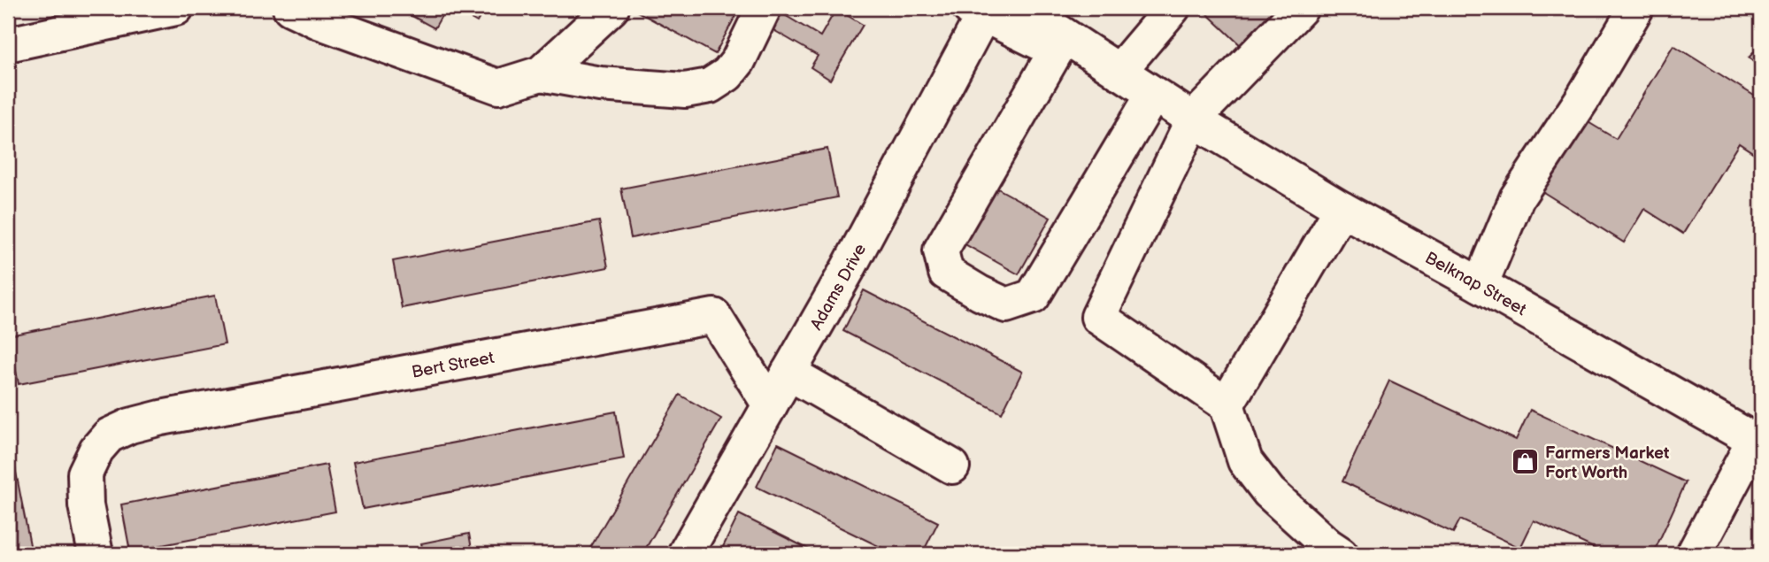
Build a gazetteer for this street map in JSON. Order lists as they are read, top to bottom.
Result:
{
  "streets": {
    "street": ["Belknap Street", "Adams Drive", "Bert Street"]
  },
  "crossings": [
    ["Belknap Street", "Adams Drive"],
    ["Adams Drive", "Bert Street"]
  ],
  "places": {
    "shop": ["Farmers Market Fort Worth"]
  }
}
